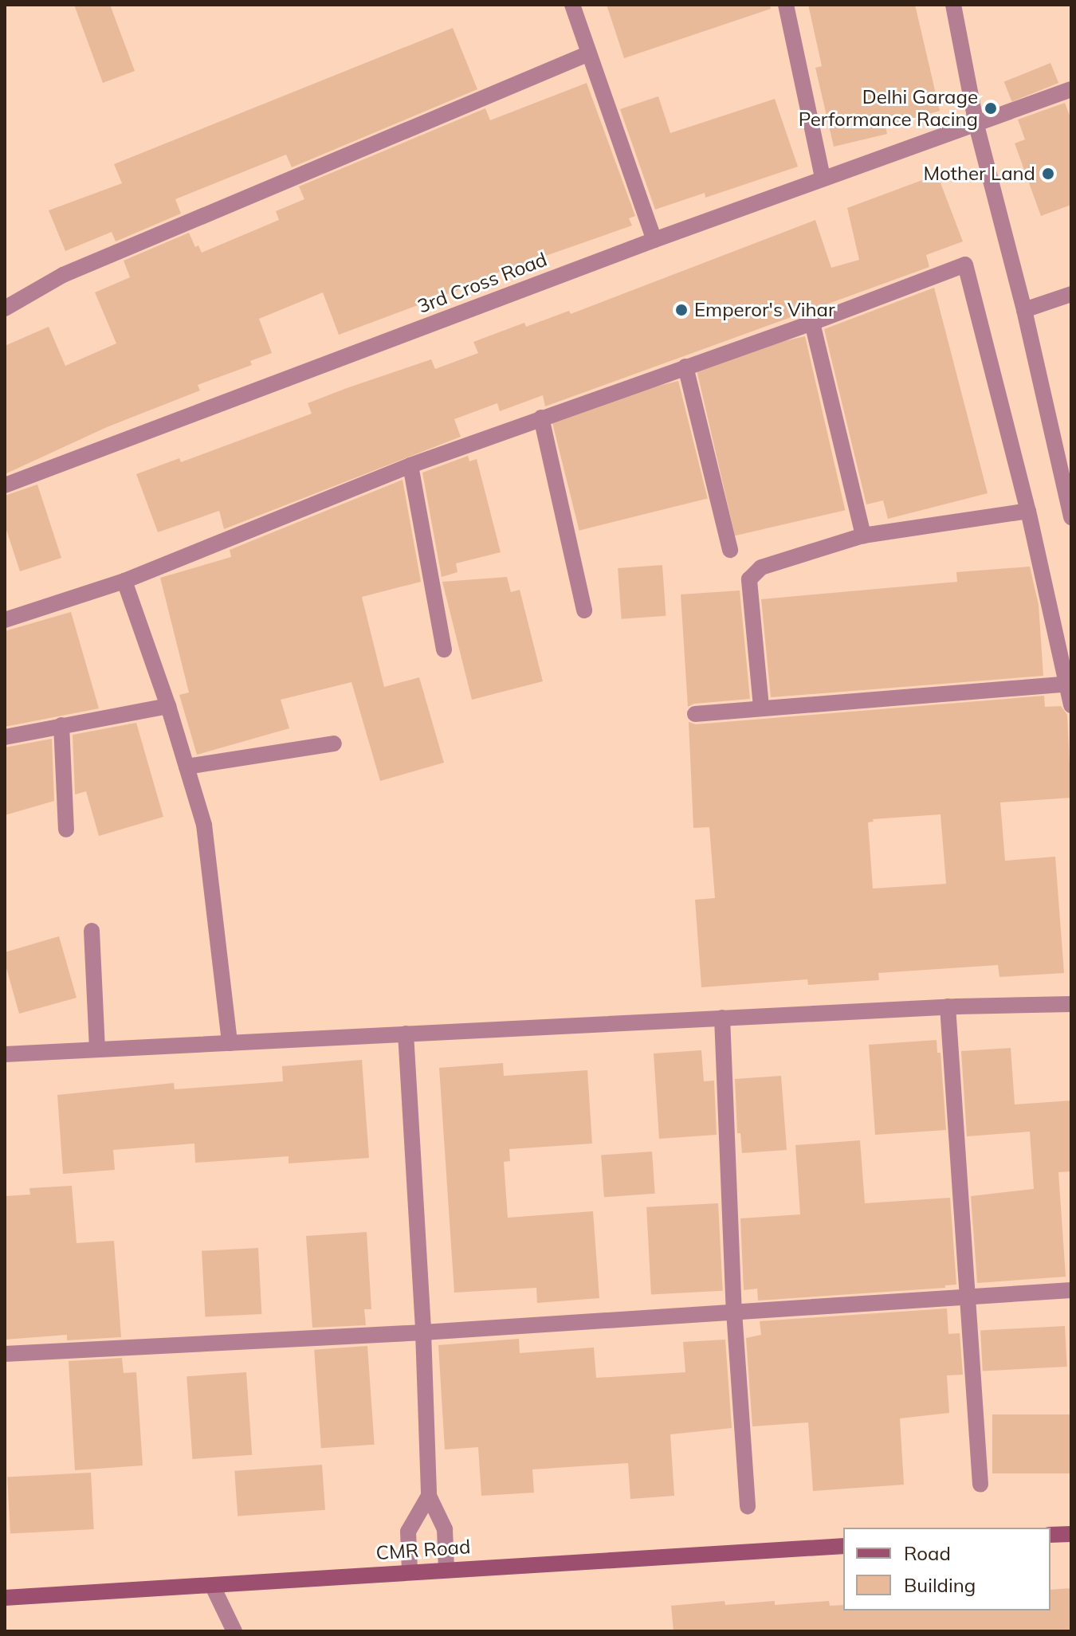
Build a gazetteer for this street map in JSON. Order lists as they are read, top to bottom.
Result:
{
  "streets": {
    "street": ["3rd Cross Road", "CMR Road"]
  },
  "places": ["Delhi Garage Performance Racing", "Mother Land", "Emperor's Vihar"],
  "legend": ["Road", "Building"]
}
